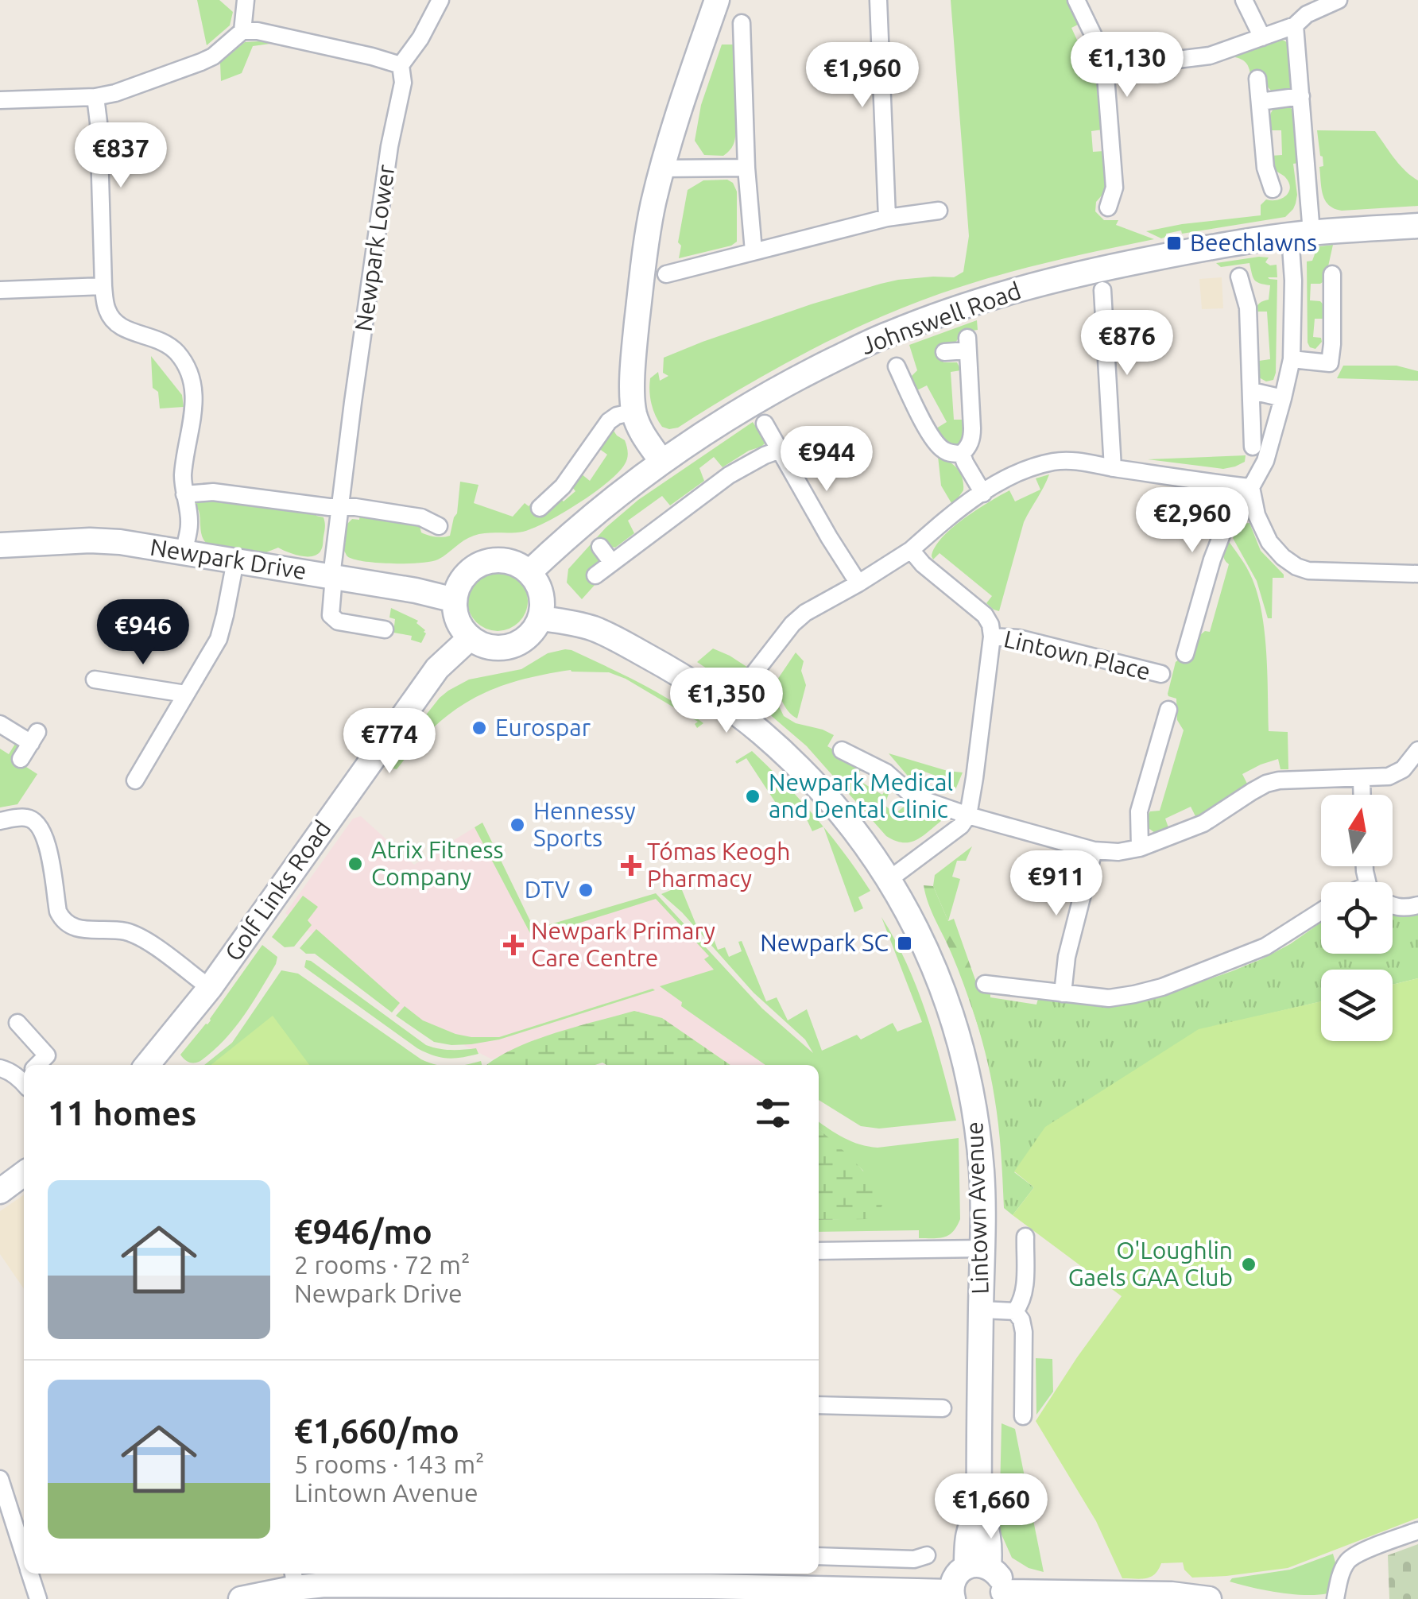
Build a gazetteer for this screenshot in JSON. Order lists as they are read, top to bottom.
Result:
{
  "streets": {
    "street": [
      "Newpark Lower",
      "Johnswell Road",
      "Newpark Drive",
      "Lintown Place",
      "Golf Links Road",
      "Lintown Avenue"
    ]
  },
  "crossings": [
    ["Newpark Lower", "Newpark Drive"],
    ["Johnswell Road", "Newpark Drive"],
    ["Johnswell Road", "Golf Links Road"],
    ["Johnswell Road", "Lintown Avenue"],
    ["Newpark Drive", "Golf Links Road"],
    ["Newpark Drive", "Lintown Avenue"],
    ["Golf Links Road", "Lintown Avenue"]
  ],
  "places": {
    "transit": ["Beechlawns", "Newpark SC"],
    "other": [
      "Eurospar",
      "Newpark Medical and Dental Clinic",
      "Hennessy Sports",
      "Atrix Fitness Company",
      "DTV",
      "O'Loughlin Gaels GAA Club"
    ],
    "health": ["Tómas Keogh Pharmacy", "Newpark Primary Care Centre"]
  },
  "north": "top",
  "page": {
    "price": [
      "€1,130",
      "€1,960",
      "€837",
      "€876",
      "€944",
      "€2,960",
      "€946",
      "€1,350",
      "€774",
      "€911",
      "€1,660"
    ],
    "heading": "11 homes",
    "list": [
      {
        "name": "€946/mo",
        "note": "2 rooms · 72 m² · Newpark Drive"
      },
      {
        "name": "€1,660/mo",
        "note": "5 rooms · 143 m² · Lintown Avenue"
      }
    ]
  }
}
